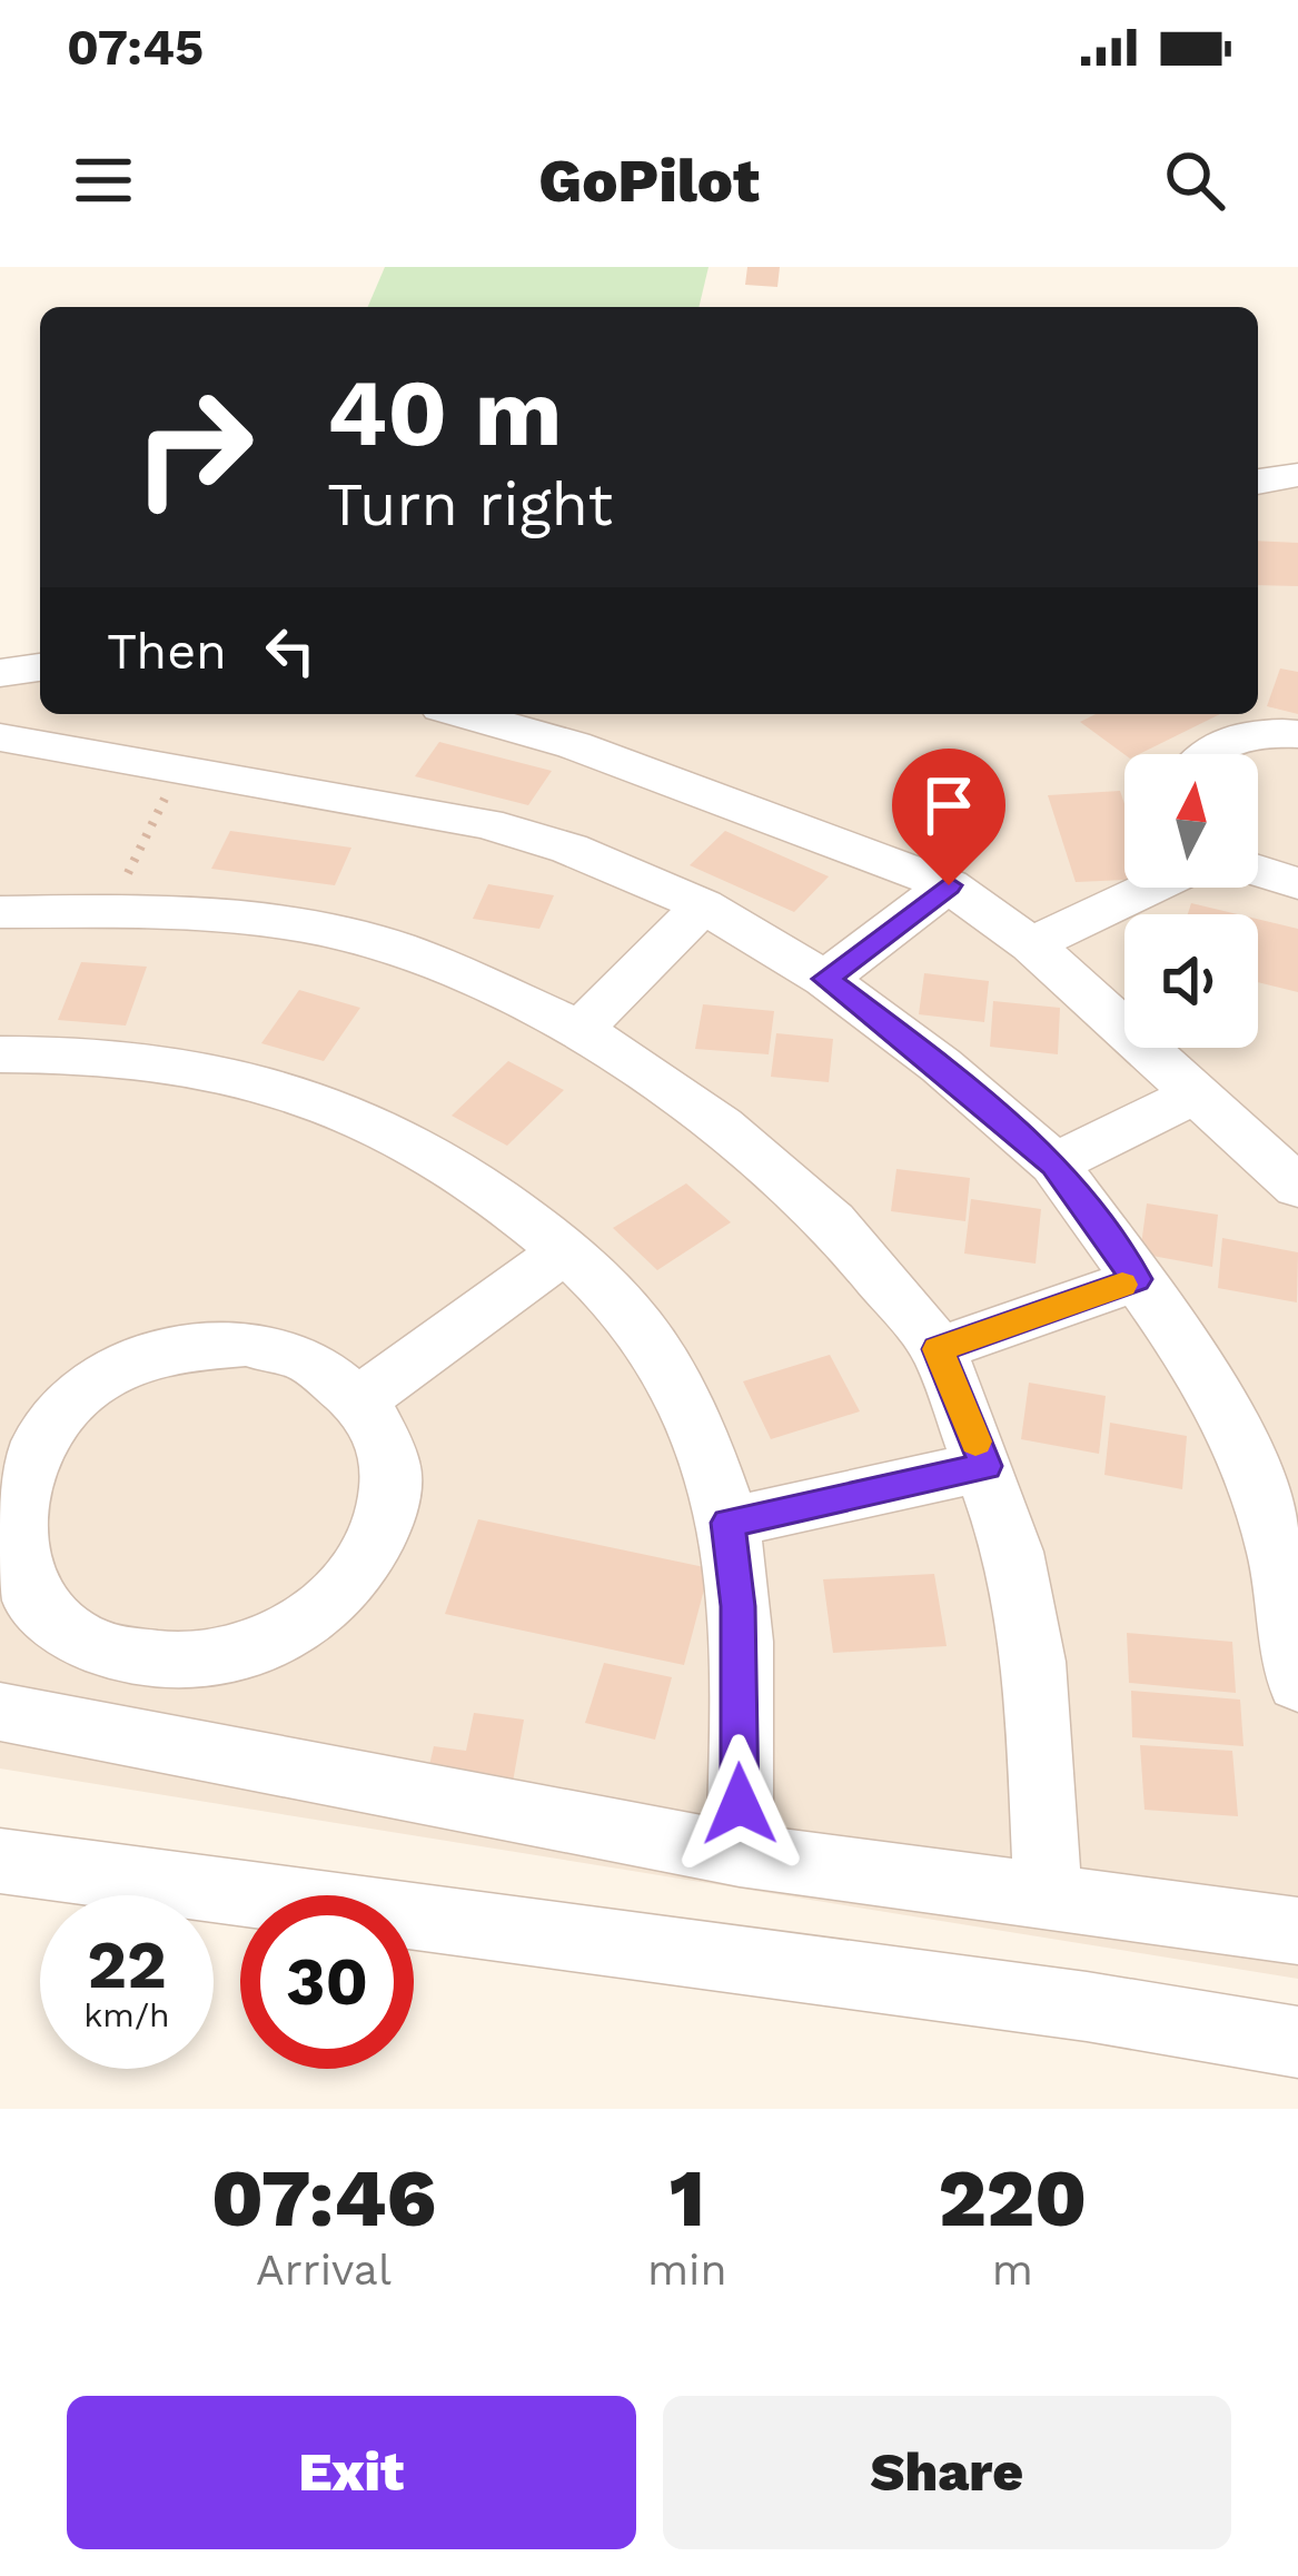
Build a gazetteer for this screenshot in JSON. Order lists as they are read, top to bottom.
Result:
{
  "north": "top",
  "page": {
    "status": "07:45",
    "header": "GoPilot",
    "turn": ["40 m", "Turn right"],
    "then": "Then",
    "speed": "22 km/h",
    "limit": "30",
    "eta": [
      "07:46",
      "Arrival",
      "1",
      "min",
      "220",
      "m"
    ],
    "buttons": ["Exit", "Share"]
  }
}
